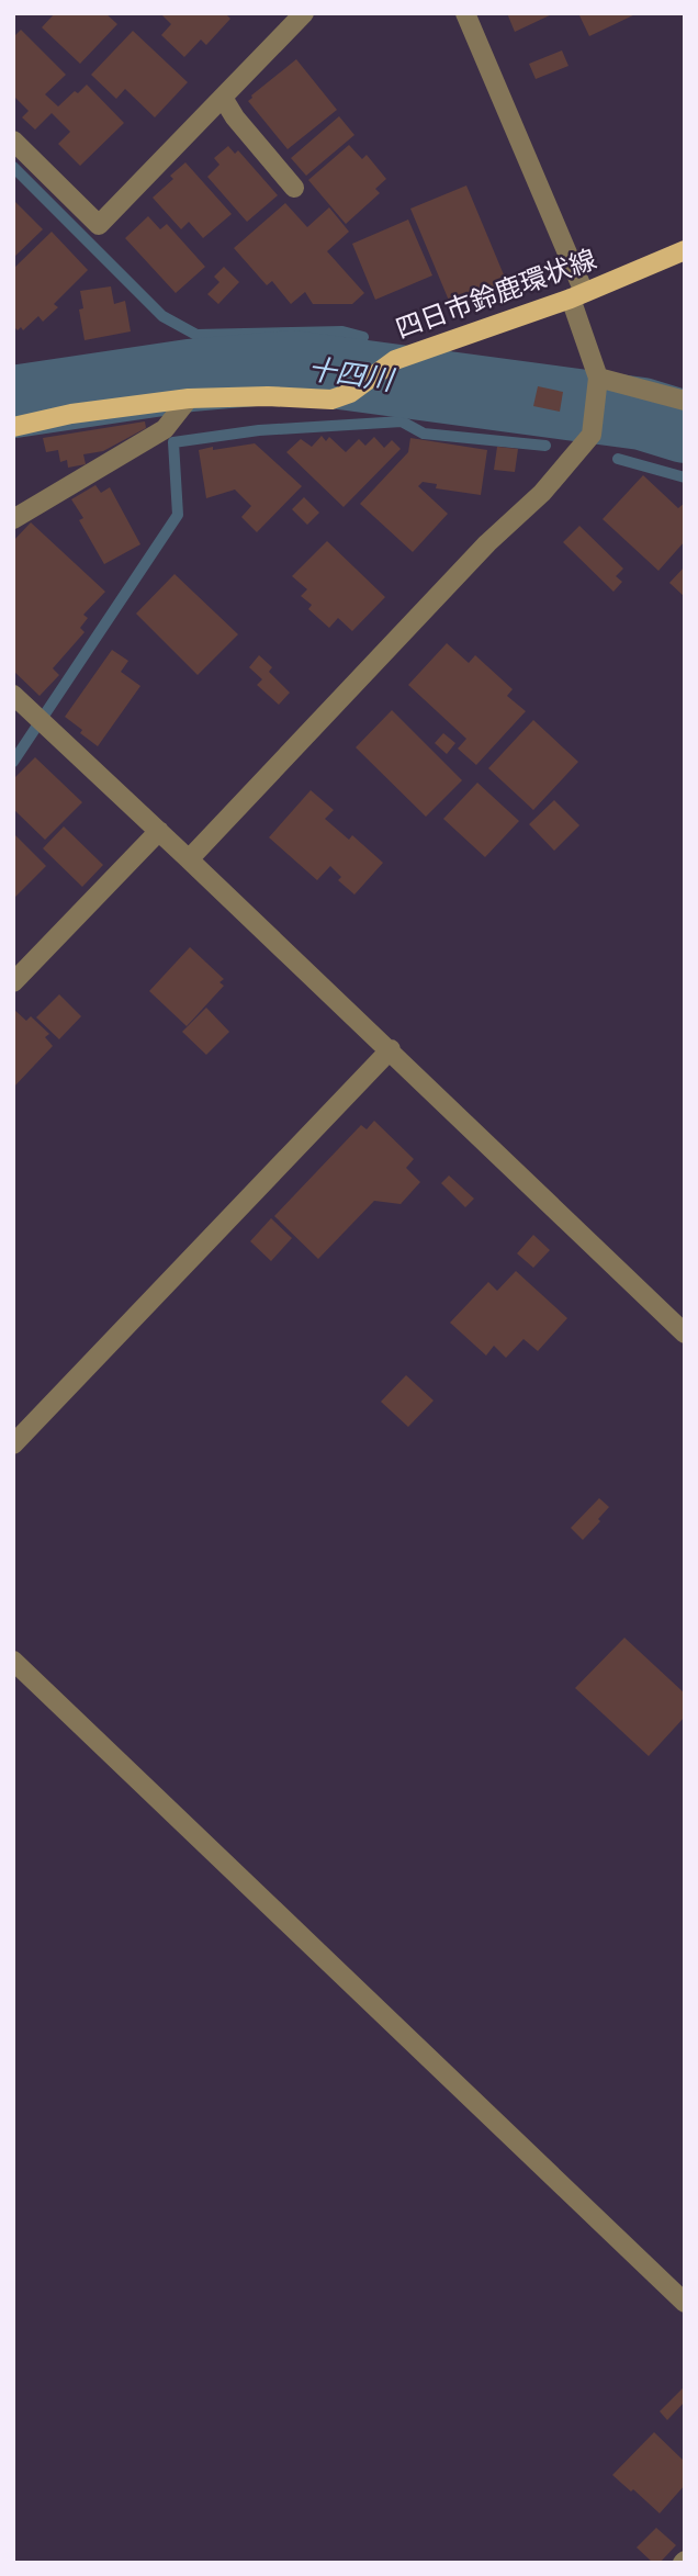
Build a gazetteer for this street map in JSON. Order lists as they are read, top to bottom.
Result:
{
  "streets": {
    "main road": ["四日市鈴鹿環状線"]
  },
  "water": ["十四川"]
}
